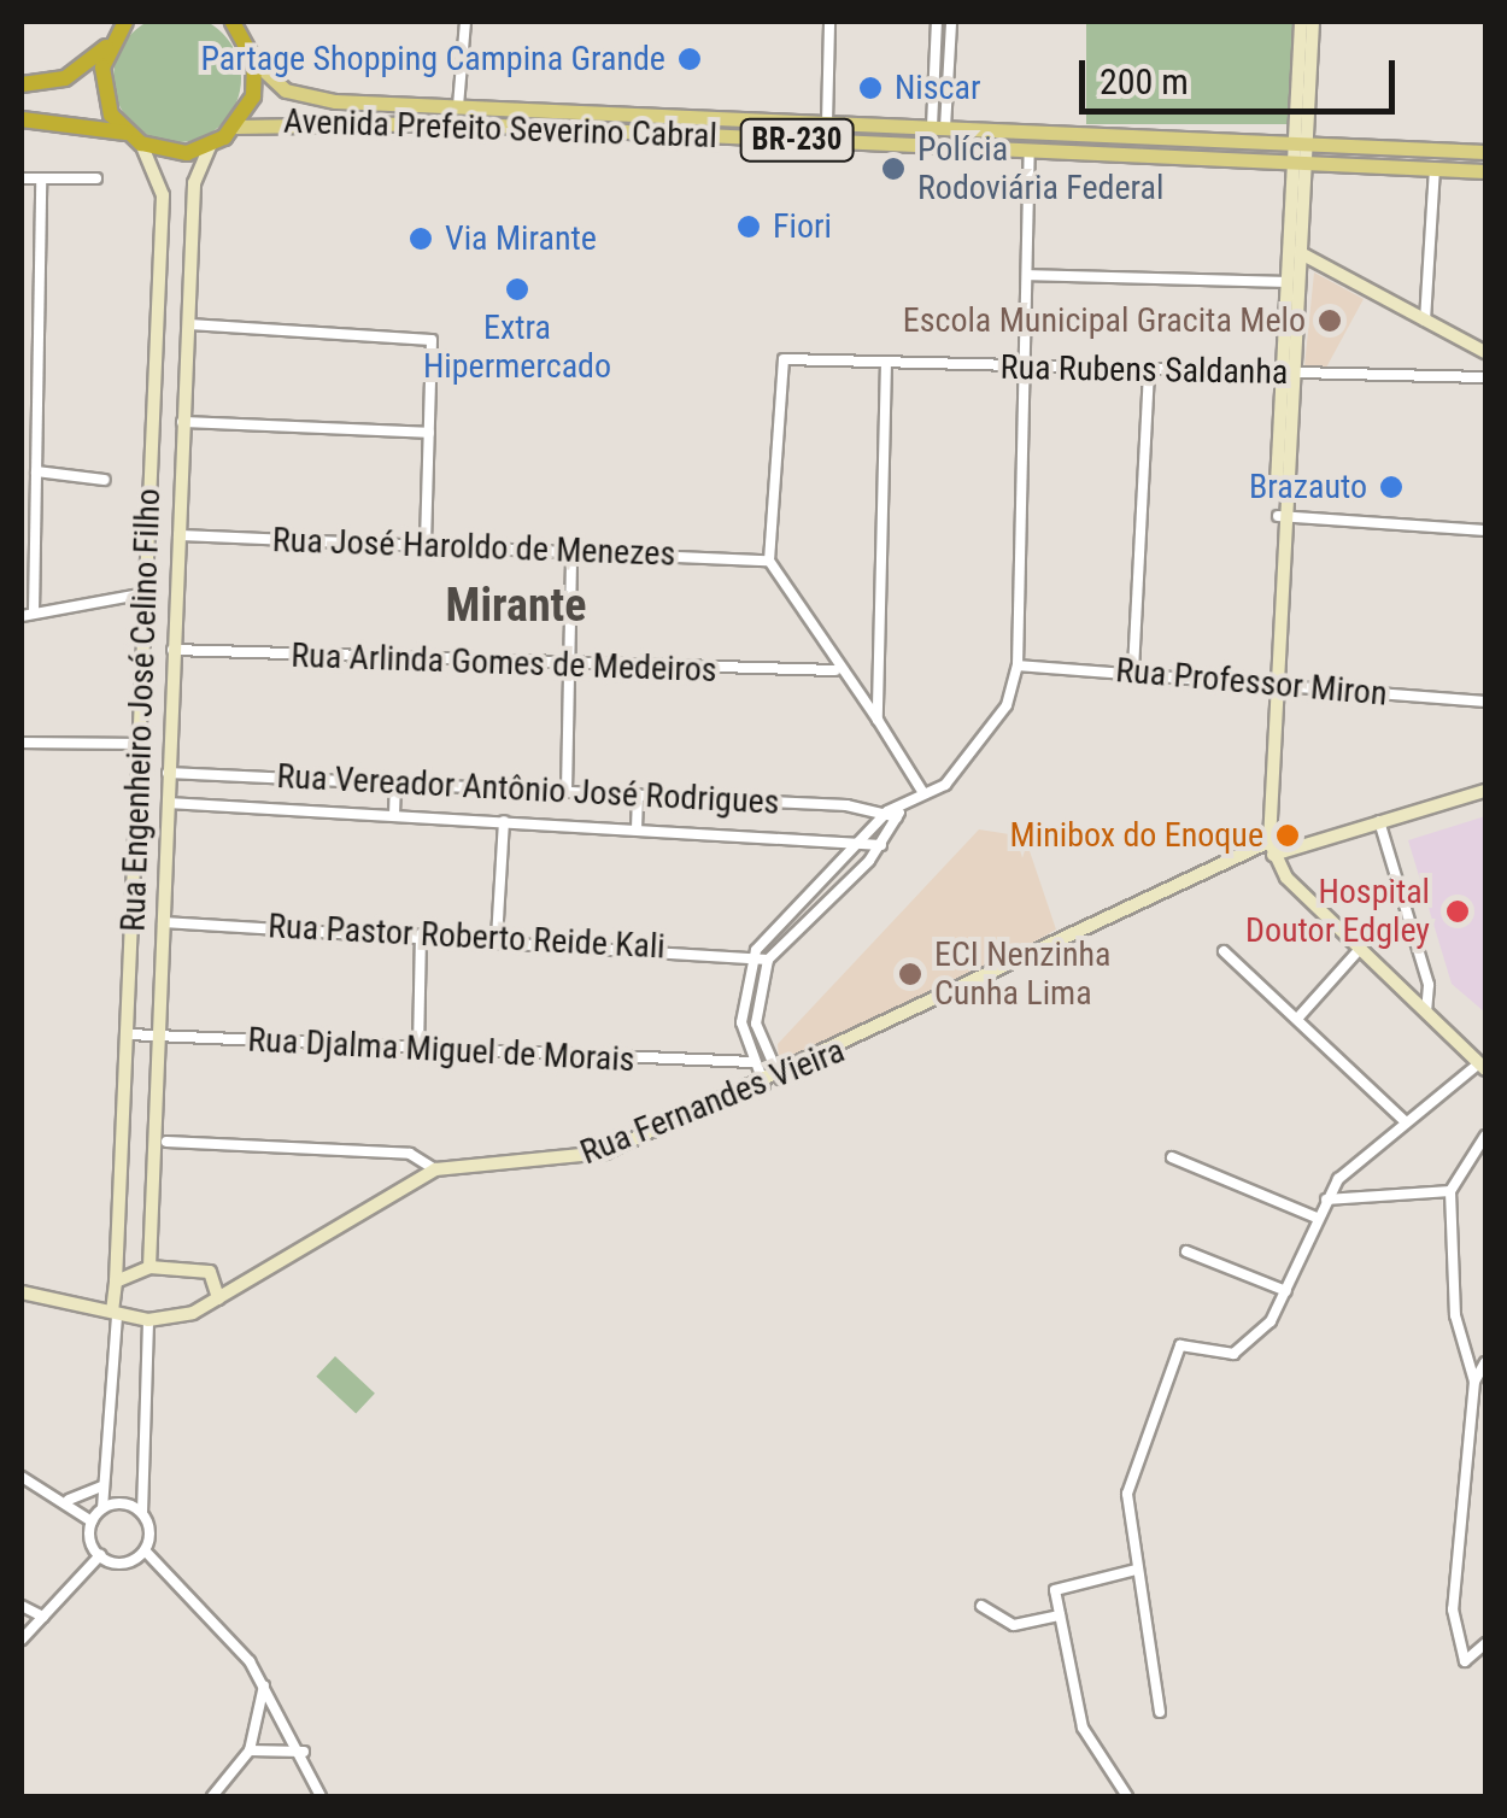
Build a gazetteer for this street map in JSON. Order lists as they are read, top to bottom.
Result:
{
  "streets": {
    "main road": ["Avenida Prefeito Severino Cabral", "BR-230"],
    "street": [
      "Rua Rubens Saldanha",
      "Rua José Haroldo de Menezes",
      "Rua Arlinda Gomes de Medeiros",
      "Rua Professor Miron",
      "Rua Engenheiro José Celino Filho",
      "Rua Vereador Antônio José Rodrigues",
      "Rua Pastor Roberto Reide Kali",
      "Rua Djalma Miguel de Morais",
      "Rua Fernandes Vieira"
    ]
  },
  "crossings": [
    ["Rua Rubens Saldanha", "Rua José Haroldo de Menezes"],
    ["Rua José Haroldo de Menezes", "Rua Engenheiro José Celino Filho"],
    ["Rua Arlinda Gomes de Medeiros", "Rua Engenheiro José Celino Filho"],
    ["Rua Engenheiro José Celino Filho", "Rua Vereador Antônio José Rodrigues"],
    ["Rua Engenheiro José Celino Filho", "Rua Pastor Roberto Reide Kali"],
    ["Rua Engenheiro José Celino Filho", "Rua Djalma Miguel de Morais"]
  ],
  "districts": ["Mirante"],
  "places": [
    "Partage Shopping Campina Grande",
    "Niscar",
    "Polícia Rodoviária Federal",
    "Fiori",
    "Via Mirante",
    "Extra Hipermercado",
    "Escola Municipal Gracita Melo",
    "Brazauto",
    "Minibox do Enoque",
    "Hospital Doutor Edgley",
    "ECI Nenzinha Cunha Lima"
  ],
  "scale_bar": "200 m"
}
